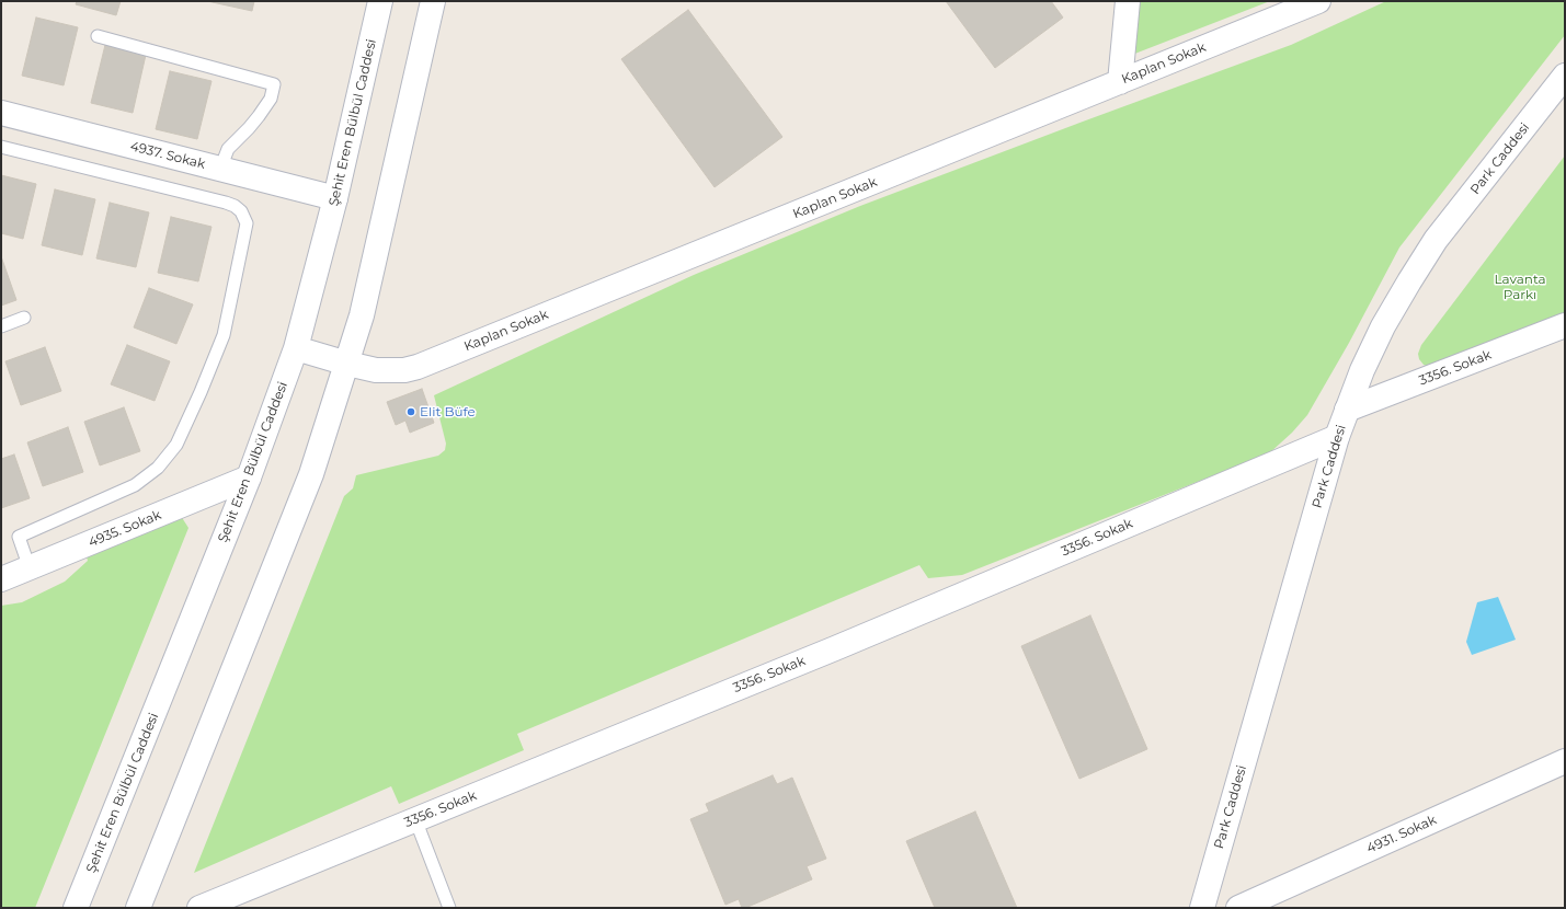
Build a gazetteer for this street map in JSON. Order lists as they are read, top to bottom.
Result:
{
  "streets": {
    "street": [
      "Kaplan Sokak",
      "Şehit Eren Bülbül Caddesi",
      "4937. Sokak",
      "Park Caddesi",
      "3356. Sokak",
      "4935. Sokak",
      "4931. Sokak"
    ]
  },
  "crossings": [
    ["Kaplan Sokak", "Şehit Eren Bülbül Caddesi"],
    ["Şehit Eren Bülbül Caddesi", "4937. Sokak"],
    ["Şehit Eren Bülbül Caddesi", "4935. Sokak"],
    ["Park Caddesi", "3356. Sokak"]
  ],
  "parks": ["Lavanta Parkı"],
  "places": ["Elit Büfe"]
}
